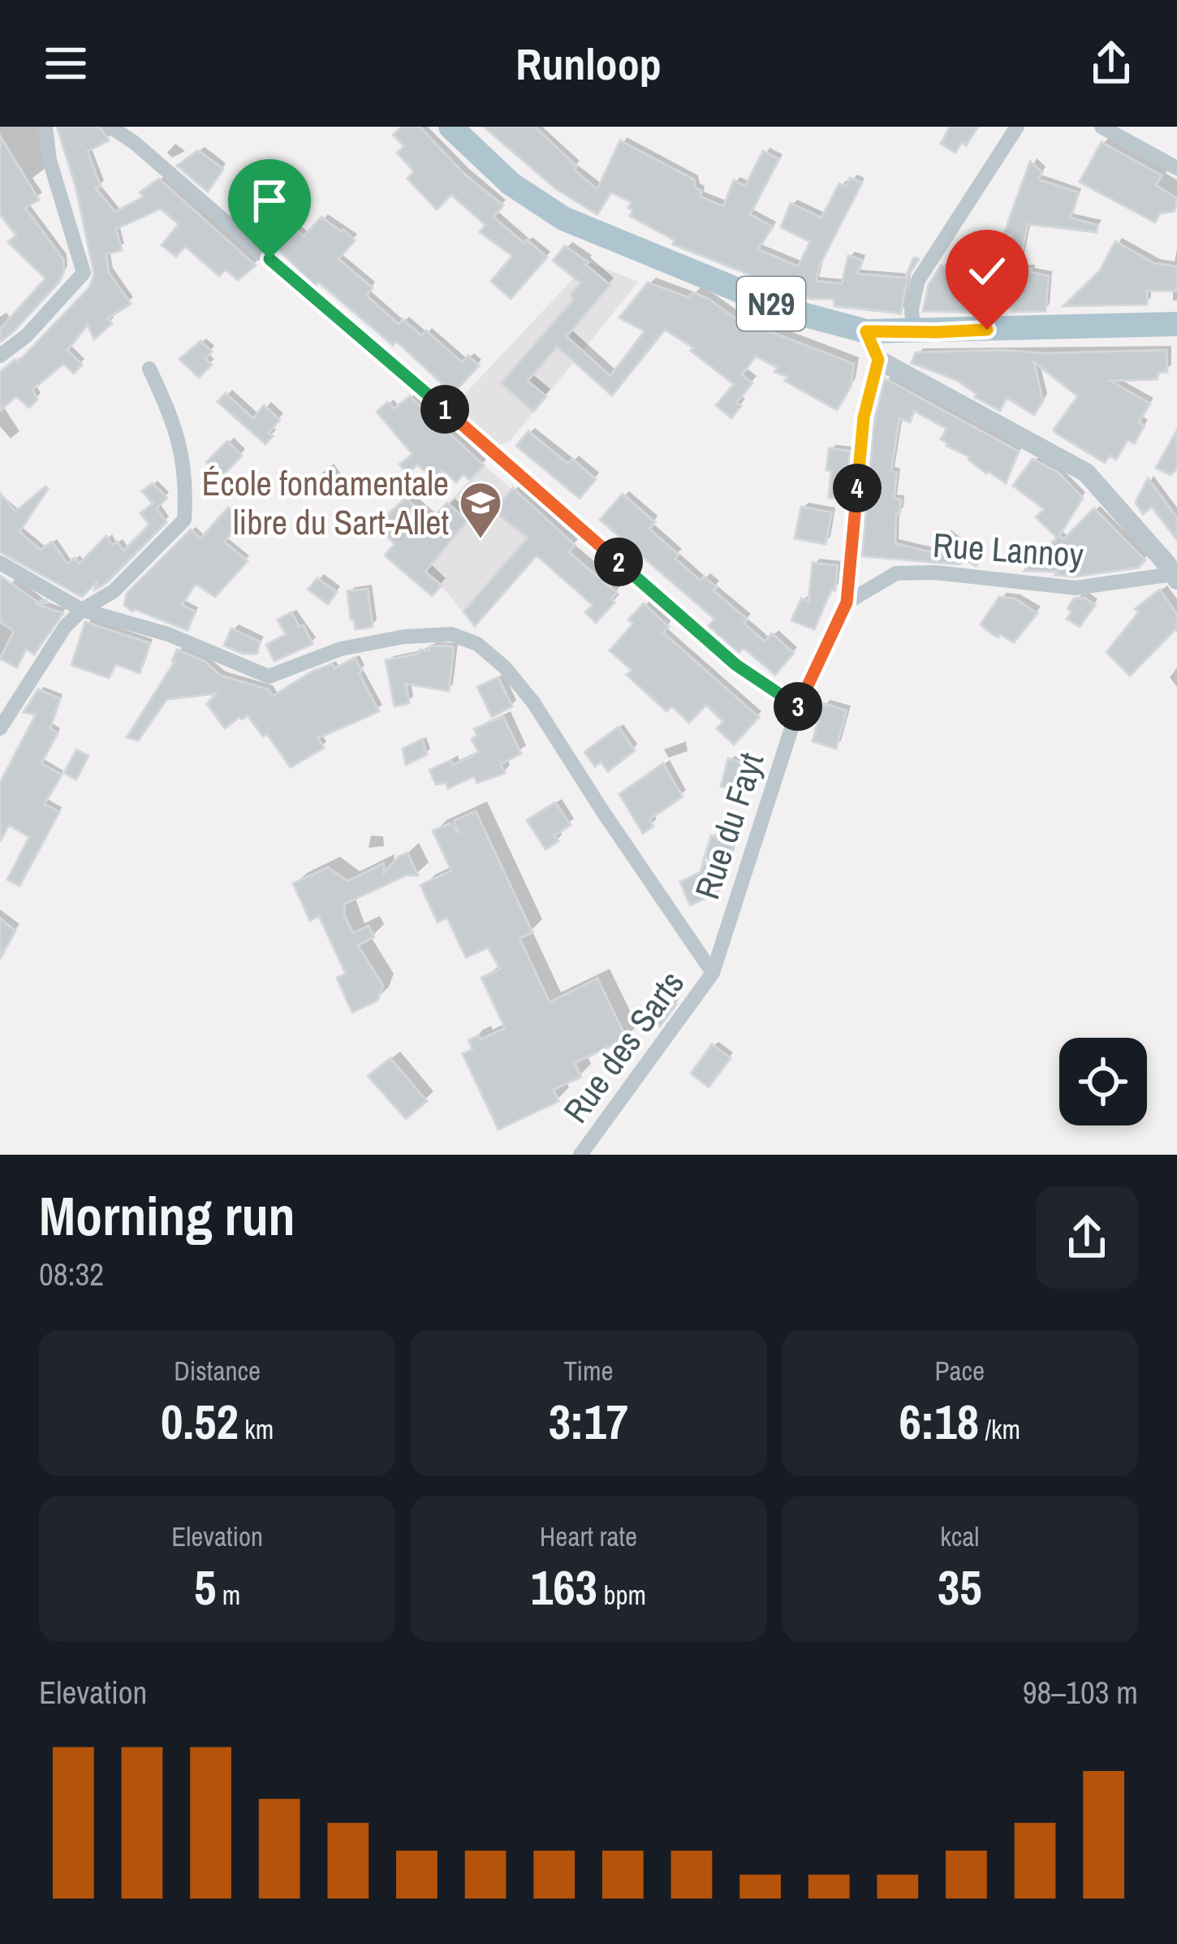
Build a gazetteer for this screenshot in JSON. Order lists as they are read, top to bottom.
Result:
{
  "streets": {
    "main road": ["N29"],
    "street": ["Rue Lannoy", "Rue du Fayt", "Rue des Sarts"]
  },
  "crossings": [
    ["Rue Lannoy", "Rue du Fayt"],
    ["Rue du Fayt", "Rue des Sarts"]
  ],
  "places": {
    "school or university": ["École fondamentale libre du Sart-Allet"]
  },
  "page": {
    "header": "Runloop",
    "pins": [
      "1",
      "4",
      "2",
      "3"
    ],
    "heading": ["Morning run", "08:32"],
    "stats": [
      ["Distance", "0.52 km"],
      ["Time", "3:17"],
      ["Pace", "6:18 /km"],
      ["Elevation", "5 m"],
      ["Heart rate", "163 bpm"],
      ["kcal", "35"]
    ],
    "chart": ["Elevation", "98–103 m"]
  }
}
